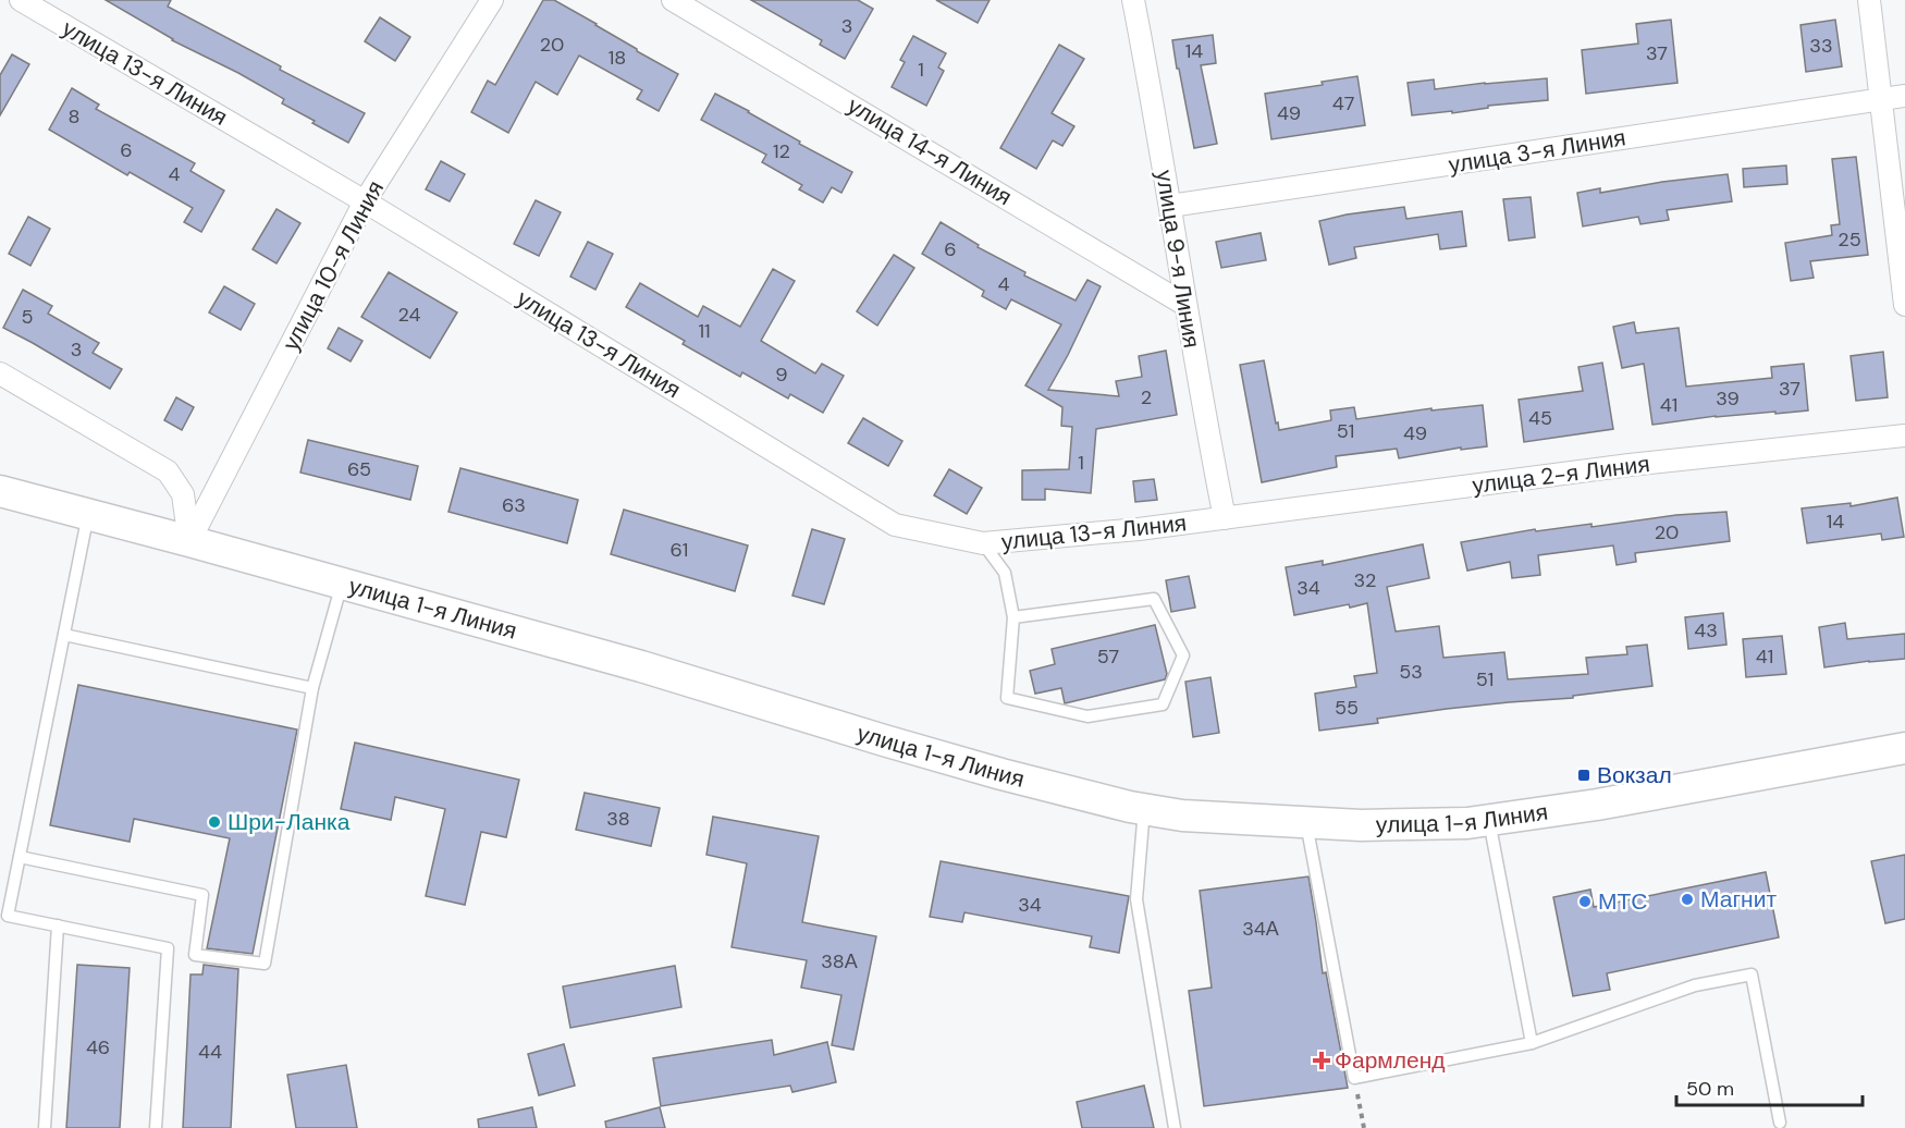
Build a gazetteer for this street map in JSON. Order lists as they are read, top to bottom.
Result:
{
  "streets": {
    "main road": ["улица 1-я Линия"],
    "street": [
      "улица 13-я Линия",
      "улица 14-я Линия",
      "улица 3-я Линия",
      "улица 9-я Линия",
      "улица 10-я Линия",
      "улица 2-я Линия"
    ]
  },
  "crossings": [
    ["улица 13-я Линия", "улица 9-я Линия"],
    ["улица 13-я Линия", "улица 10-я Линия"],
    ["улица 13-я Линия", "улица 2-я Линия"],
    ["улица 14-я Линия", "улица 9-я Линия"],
    ["улица 3-я Линия", "улица 9-я Линия"],
    ["улица 9-я Линия", "улица 2-я Линия"],
    ["улица 10-я Линия", "улица 1-я Линия"]
  ],
  "places": {
    "transit": ["Вокзал"],
    "other": ["Шри-Ланка", "Магнит", "МТС"],
    "health": ["Фармленд"]
  },
  "house_numbers": [
    "3",
    "20",
    "33",
    "14",
    "37",
    "18",
    "1",
    "47",
    "49",
    "8",
    "6",
    "12",
    "4",
    "25",
    "6",
    "4",
    "24",
    "5",
    "11",
    "3",
    "9",
    "37",
    "2",
    "39",
    "41",
    "45",
    "51",
    "49",
    "1",
    "65",
    "63",
    "14",
    "20",
    "61",
    "32",
    "34",
    "43",
    "57",
    "41",
    "53",
    "51",
    "55",
    "38",
    "34",
    "34А",
    "38А",
    "46",
    "44"
  ],
  "scale_bar": "50 m"
}
